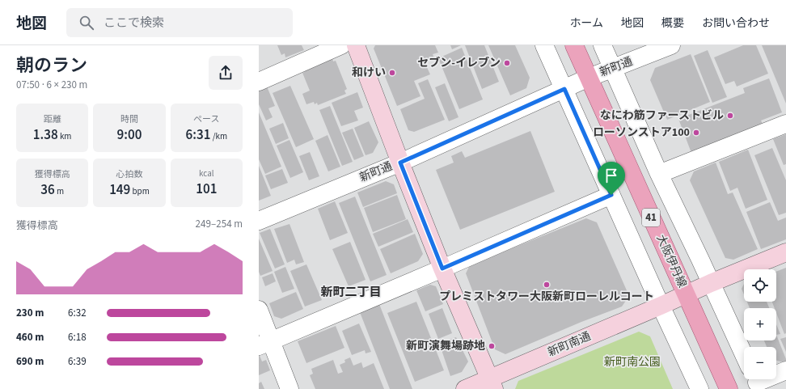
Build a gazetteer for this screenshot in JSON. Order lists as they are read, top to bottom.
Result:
{
  "streets": {
    "main road": ["41", "大阪伊丹線"],
    "street": ["新町通", "新町南通"]
  },
  "crossings": [
    ["新町通", "大阪伊丹線"],
    ["大阪伊丹線", "新町南通"]
  ],
  "districts": ["新町二丁目"],
  "parks": ["新町南公園"],
  "places": [
    "セブン-イレブン",
    "和けい",
    "なにわ筋ファーストビル",
    "ローソンストア100",
    "プレミストタワー大阪新町ローレルコート",
    "新町演舞場跡地"
  ],
  "page": {
    "header": "地図",
    "search": "ここで検索",
    "nav": [
      "ホーム",
      "地図",
      "概要",
      "お問い合わせ"
    ],
    "heading": ["朝のラン", "07:50 · 6 × 230 m"],
    "stats": [
      ["距離", "1.38 km"],
      ["時間", "9:00"],
      ["ペース", "6:31 /km"],
      ["獲得標高", "36 m"],
      ["心拍数", "149 bpm"],
      ["kcal", "101"]
    ],
    "chart": ["獲得標高", "249–254 m"],
    "map_buttons": ["+", "−"],
    "list": [
      {
        "name": "230 m",
        "note": "6:32"
      },
      {
        "name": "460 m",
        "note": "6:18"
      },
      {
        "name": "690 m",
        "note": "6:39"
      }
    ]
  }
}
